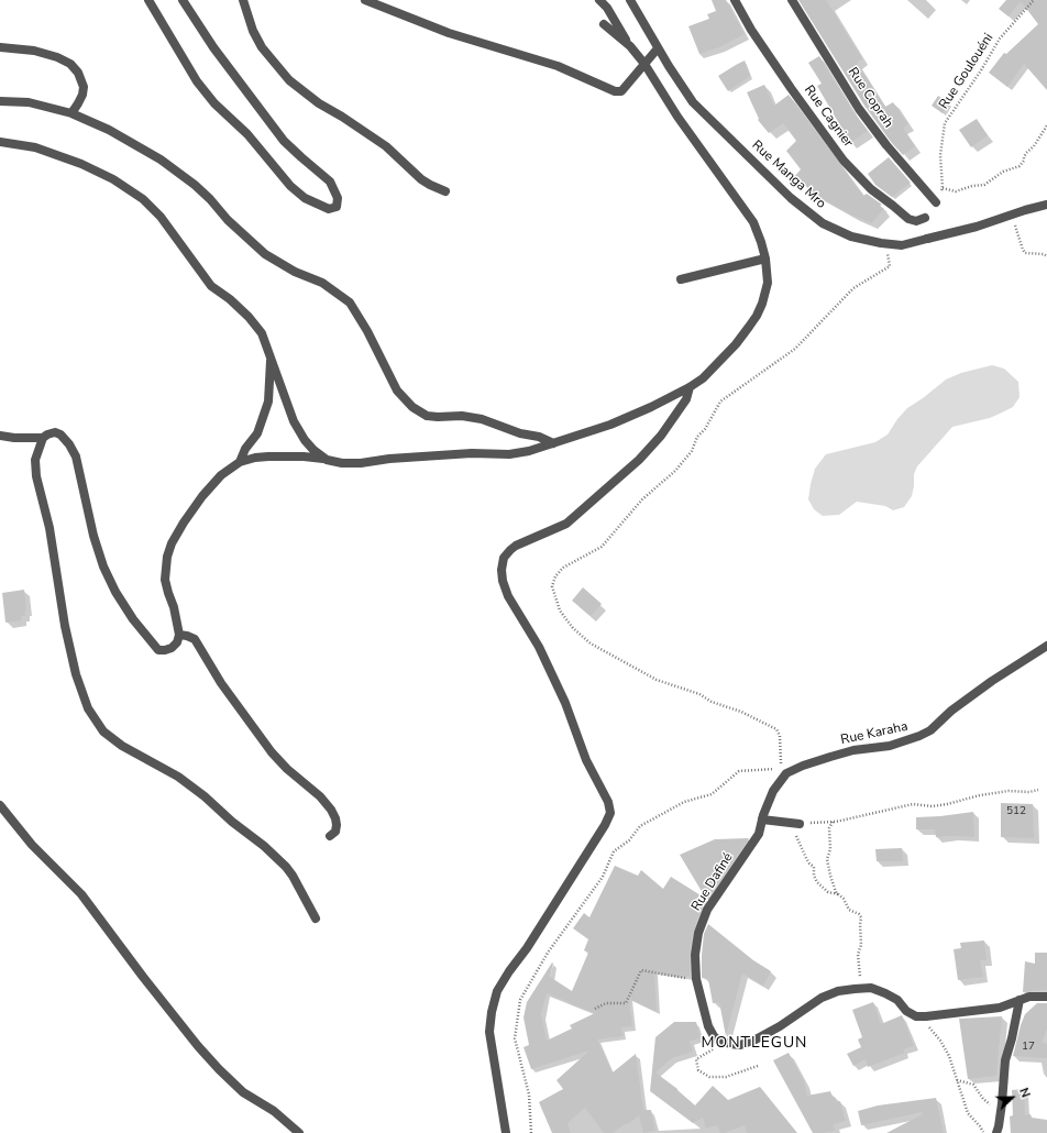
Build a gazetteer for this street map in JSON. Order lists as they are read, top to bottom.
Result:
{
  "streets": {
    "street": [
      "Rue Coprah",
      "Rue Cagnier",
      "Rue Manga Mro",
      "Rue Karaha",
      "Rue Dafiné"
    ],
    "path": ["Rue Goulouéni"]
  },
  "crossings": [
    ["Rue Goulouéni", "Rue Coprah"],
    ["Rue Karaha", "Rue Dafiné"]
  ],
  "districts": ["MONTLEGUN"],
  "house_numbers": ["512", "17"],
  "north": "right"
}
